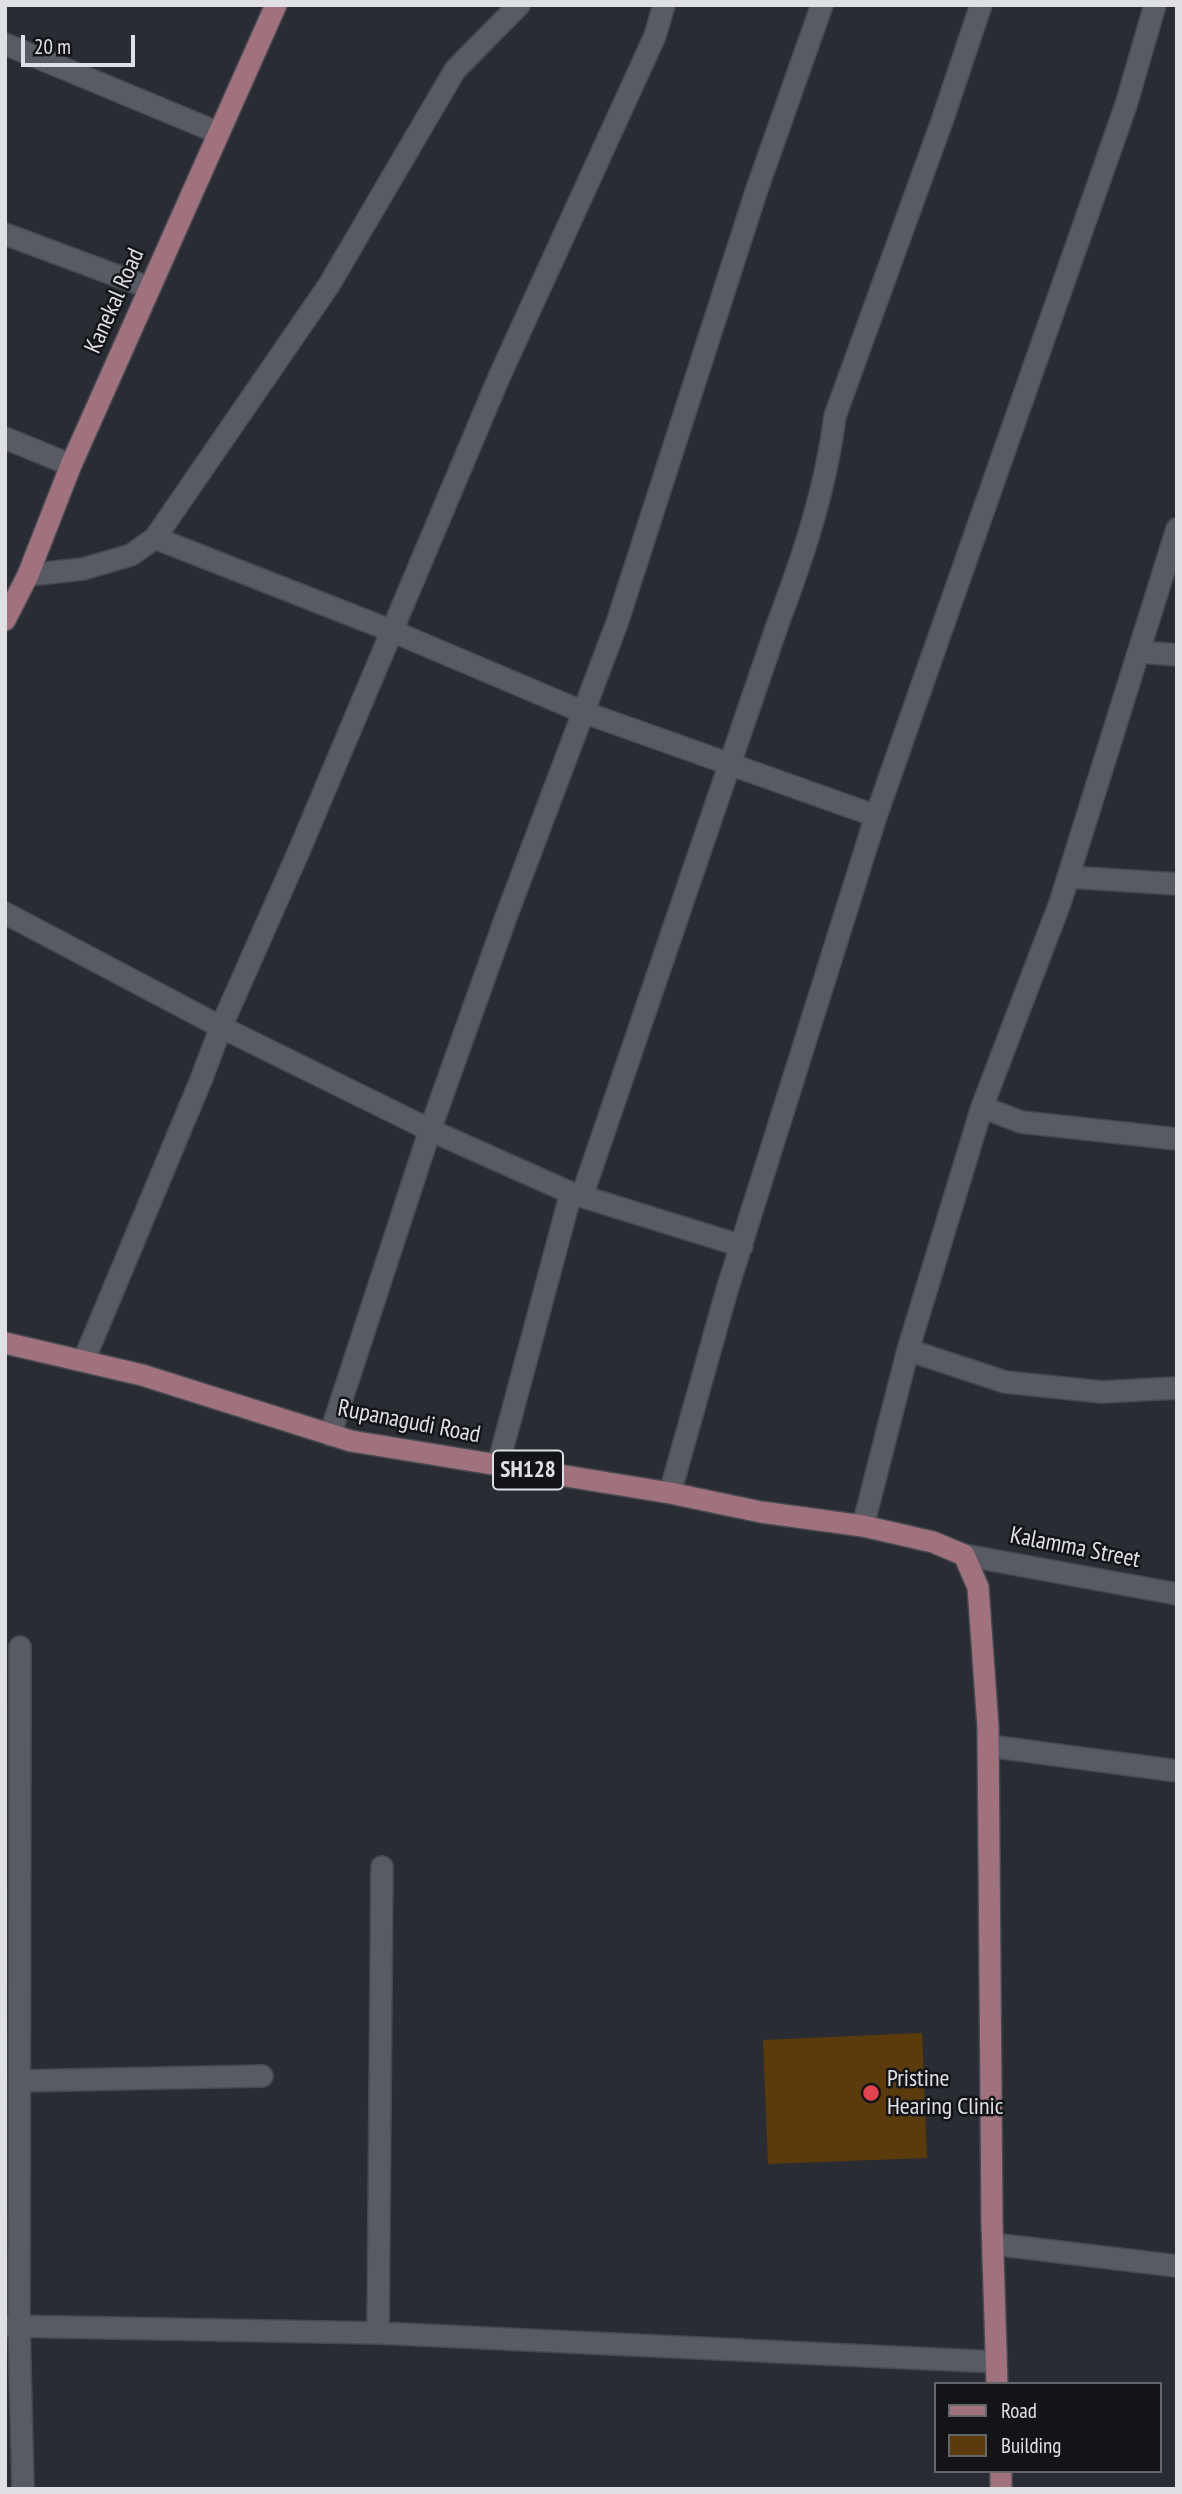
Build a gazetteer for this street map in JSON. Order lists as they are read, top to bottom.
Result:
{
  "streets": {
    "main road": ["Kanekal Road", "Rupanagudi Road", "SH128"],
    "street": ["Kalamma Street"]
  },
  "crossings": [
    ["Rupanagudi Road", "Kalamma Street"]
  ],
  "places": ["Pristine Hearing Clinic"],
  "legend": ["Road", "Building"],
  "scale_bar": "20 m"
}
